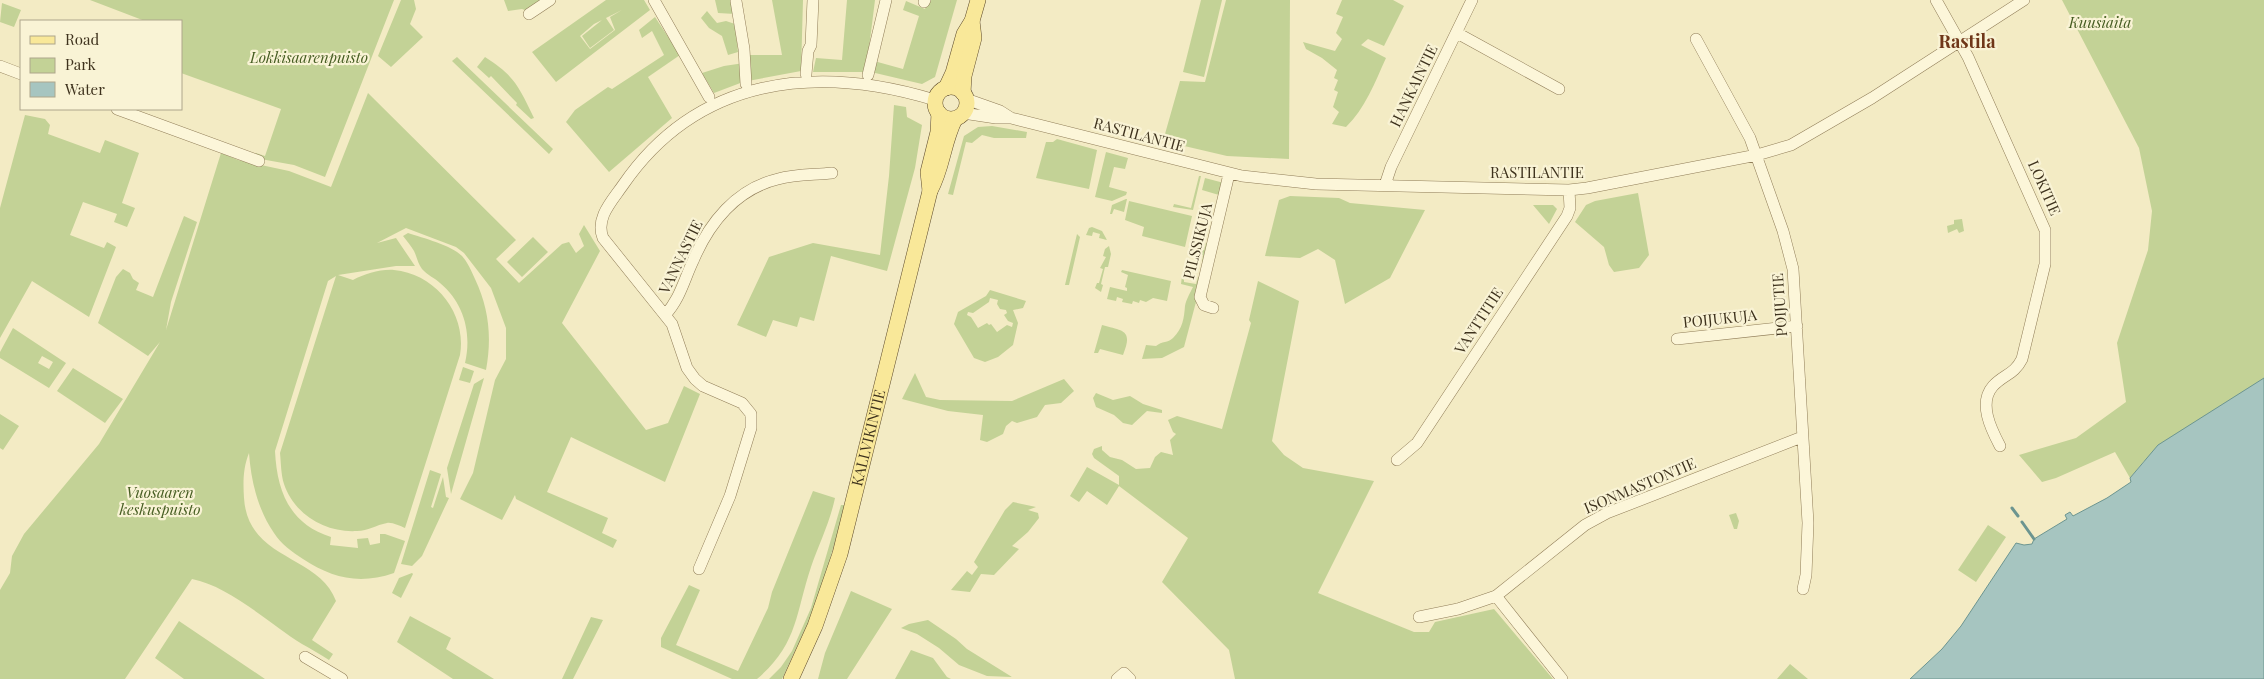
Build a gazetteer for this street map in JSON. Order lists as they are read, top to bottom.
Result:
{
  "streets": {
    "main road": ["KALLVIKINTIE"],
    "street": [
      "HANKAINTIE",
      "RASTILANTIE",
      "LOKITIE",
      "PILSSIKUJA",
      "VANNASTIE",
      "POIJUTIE",
      "POIJUKUJA",
      "VANTTITIE",
      "ISONMASTONTIE"
    ]
  },
  "crossings": [
    ["HANKAINTIE", "RASTILANTIE"],
    ["RASTILANTIE", "LOKITIE"],
    ["RASTILANTIE", "PILSSIKUJA"],
    ["RASTILANTIE", "POIJUTIE"],
    ["RASTILANTIE", "VANTTITIE"],
    ["RASTILANTIE", "KALLVIKINTIE"],
    ["POIJUTIE", "POIJUKUJA"],
    ["POIJUTIE", "ISONMASTONTIE"]
  ],
  "districts": ["Rastila"],
  "parks": ["Kuusiaita", "Lokkisaarenpuisto", "Vuosaaren keskuspuisto"],
  "legend": ["Road", "Park", "Water"]
}
